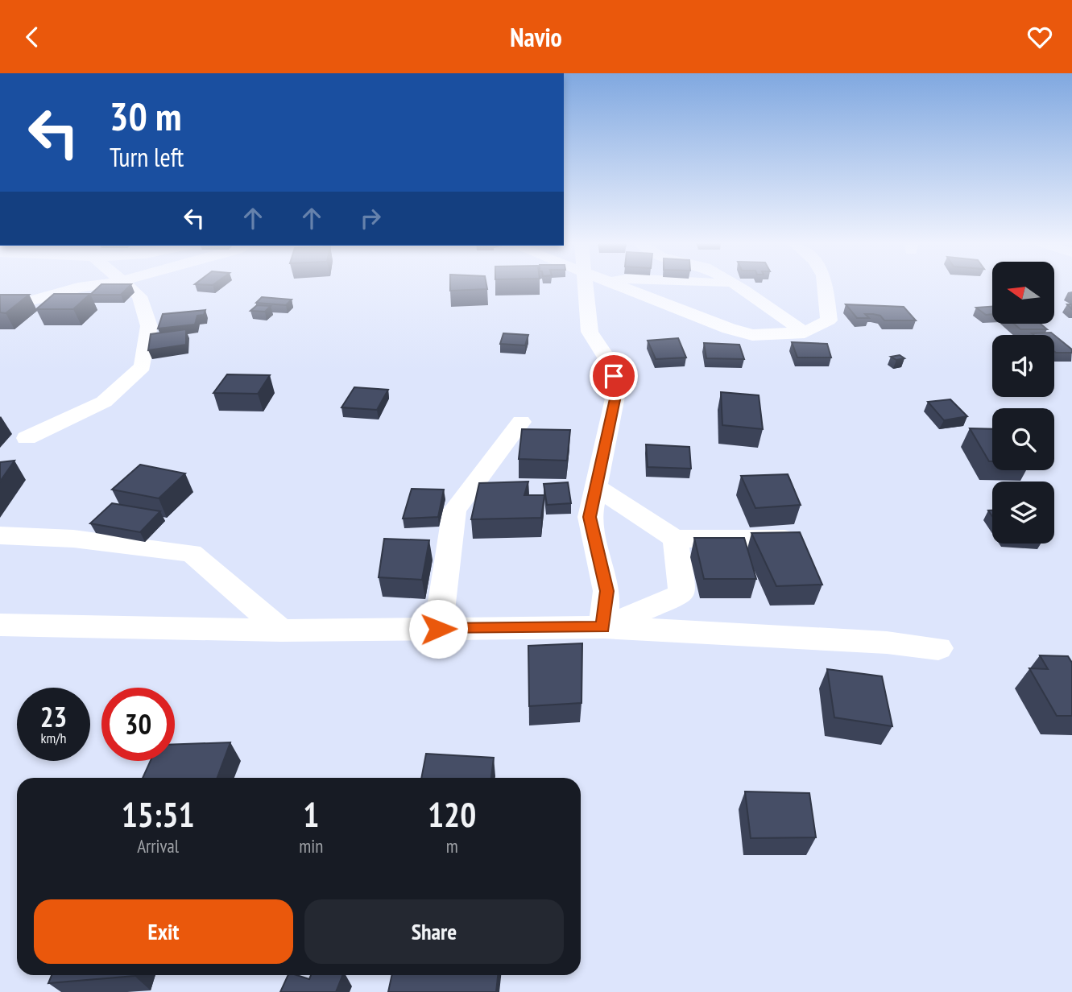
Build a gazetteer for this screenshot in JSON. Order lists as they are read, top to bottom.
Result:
{
  "north": "left",
  "page": {
    "header": "Navio",
    "turn": ["30 m", "Turn left"],
    "speed": "23 km/h",
    "limit": "30",
    "eta": [
      "15:51",
      "Arrival",
      "1",
      "min",
      "120",
      "m"
    ],
    "buttons": ["Exit", "Share"]
  }
}
